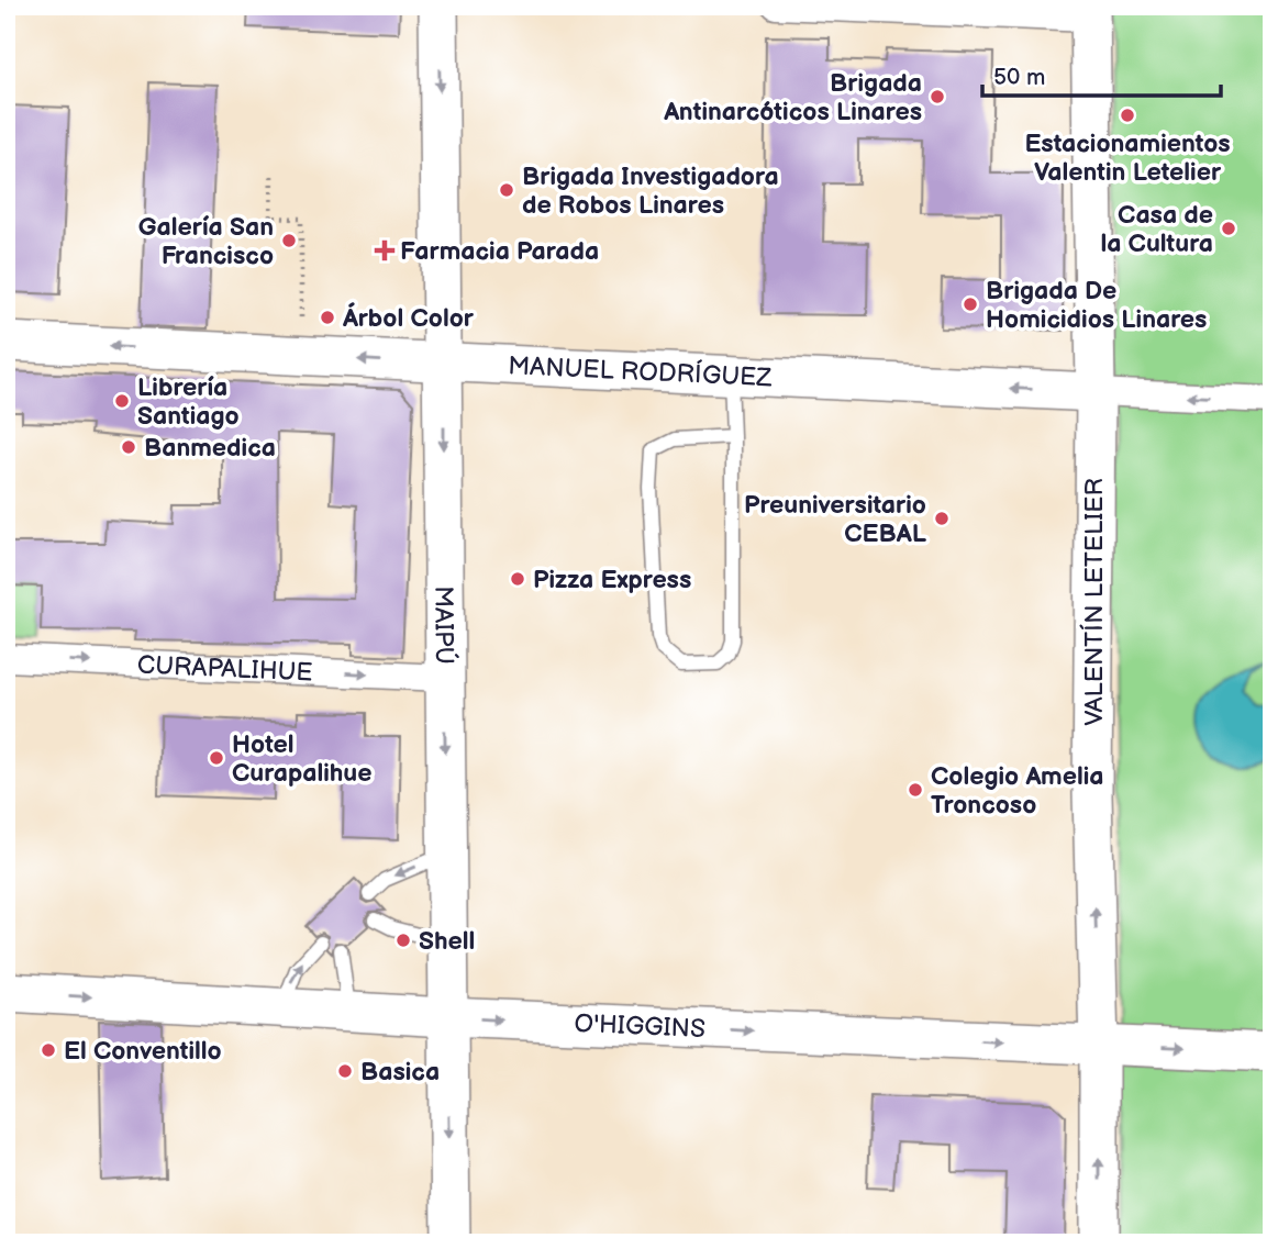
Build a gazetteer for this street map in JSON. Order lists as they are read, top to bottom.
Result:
{
  "streets": {
    "main road": [
      "MANUEL RODRÍGUEZ",
      "VALENTÍN LETELIER",
      "MAIPÚ",
      "O'HIGGINS"
    ],
    "street": ["CURAPALIHUE"]
  },
  "crossings": [
    ["MANUEL RODRÍGUEZ", "VALENTÍN LETELIER"],
    ["MANUEL RODRÍGUEZ", "MAIPÚ"],
    ["VALENTÍN LETELIER", "O'HIGGINS"],
    ["MAIPÚ", "CURAPALIHUE"],
    ["MAIPÚ", "O'HIGGINS"]
  ],
  "one_way": [
    "MANUEL RODRÍGUEZ",
    "VALENTÍN LETELIER",
    "MAIPÚ",
    "CURAPALIHUE",
    "O'HIGGINS"
  ],
  "places": {
    "other": [
      "Brigada Antinarcóticos Linares",
      "Estacionamientos Valentin Letelier",
      "Brigada Investigadora de Robos Linares",
      "Casa de la Cultura",
      "Galería San Francisco",
      "Brigada De Homicidios Linares",
      "Árbol Color",
      "Librería Santiago",
      "Banmedica",
      "Preuniversitario CEBAL",
      "Pizza Express",
      "Hotel Curapalihue",
      "Colegio Amelia Troncoso",
      "Shell",
      "El Conventillo",
      "Basica"
    ],
    "health": ["Farmacia Parada"]
  },
  "scale_bar": "50 m"
}
